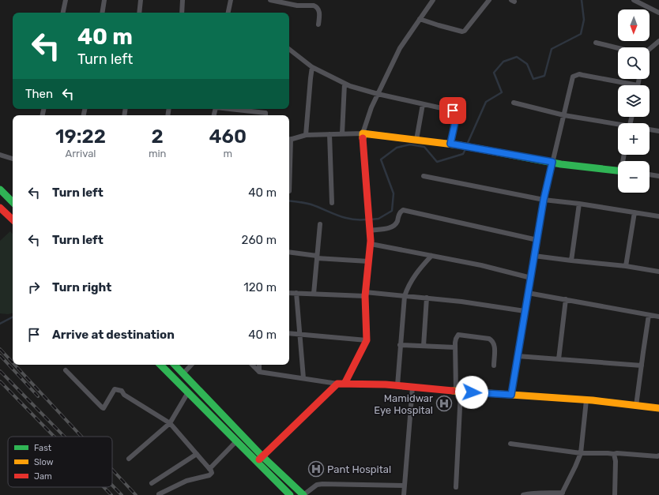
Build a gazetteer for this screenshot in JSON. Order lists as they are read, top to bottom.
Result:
{
  "places": {
    "hospital": ["Mamidwar Eye Hospital", "Pant Hospital"]
  },
  "legend": ["Fast", "Slow", "Jam"],
  "north": "bottom",
  "page": {
    "map_buttons": ["+", "−"],
    "turn": ["40 m", "Turn left"],
    "then": "Then",
    "eta": [
      "19:22",
      "Arrival",
      "2",
      "min",
      "460",
      "m"
    ],
    "list": [
      {
        "name": "Turn left",
        "value": "40 m"
      },
      {
        "name": "Turn left",
        "value": "260 m"
      },
      {
        "name": "Turn right",
        "value": "120 m"
      },
      {
        "name": "Arrive at destination",
        "value": "40 m"
      }
    ]
  }
}
